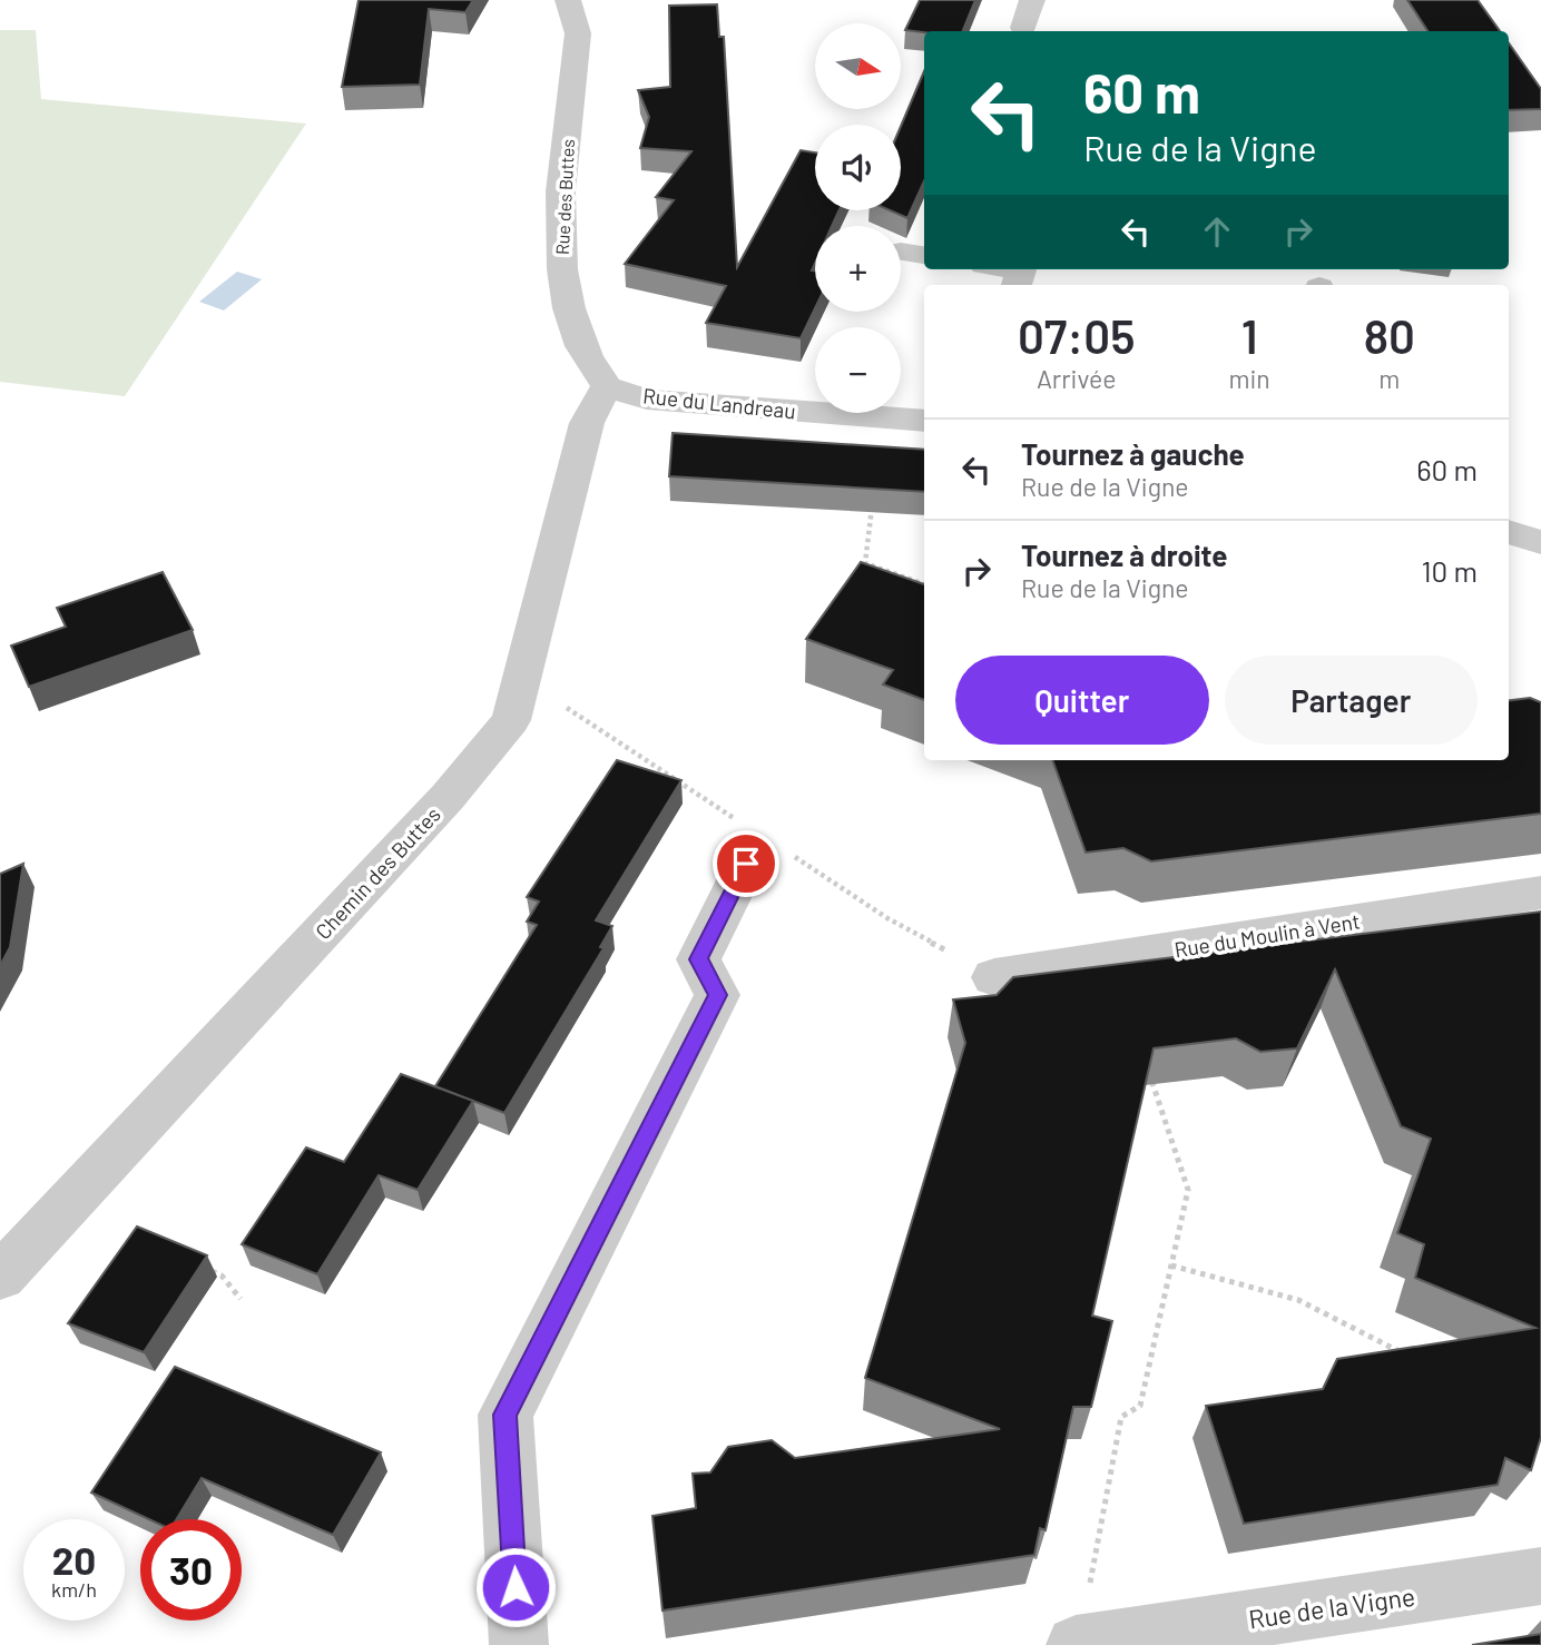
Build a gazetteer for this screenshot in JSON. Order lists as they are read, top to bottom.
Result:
{
  "streets": {
    "street": [
      "Rue des Buttes",
      "Rue du Landreau",
      "Chemin des Buttes",
      "Rue du Moulin à Vent",
      "Rue de la Vigne"
    ]
  },
  "crossings": [
    ["Rue des Buttes", "Rue du Landreau"],
    ["Rue des Buttes", "Chemin des Buttes"],
    ["Rue du Landreau", "Chemin des Buttes"]
  ],
  "north": "right",
  "page": {
    "map_buttons": ["+", "−"],
    "turn": ["60 m", "Rue de la Vigne"],
    "eta": [
      "07:05",
      "Arrivée",
      "1",
      "min",
      "80",
      "m"
    ],
    "list": [
      {
        "name": "Tournez à gauche",
        "note": "Rue de la Vigne",
        "value": "60 m"
      },
      {
        "name": "Tournez à droite",
        "note": "Rue de la Vigne",
        "value": "10 m"
      }
    ],
    "buttons": ["Quitter", "Partager"],
    "speed": "20 km/h",
    "limit": "30"
  }
}
